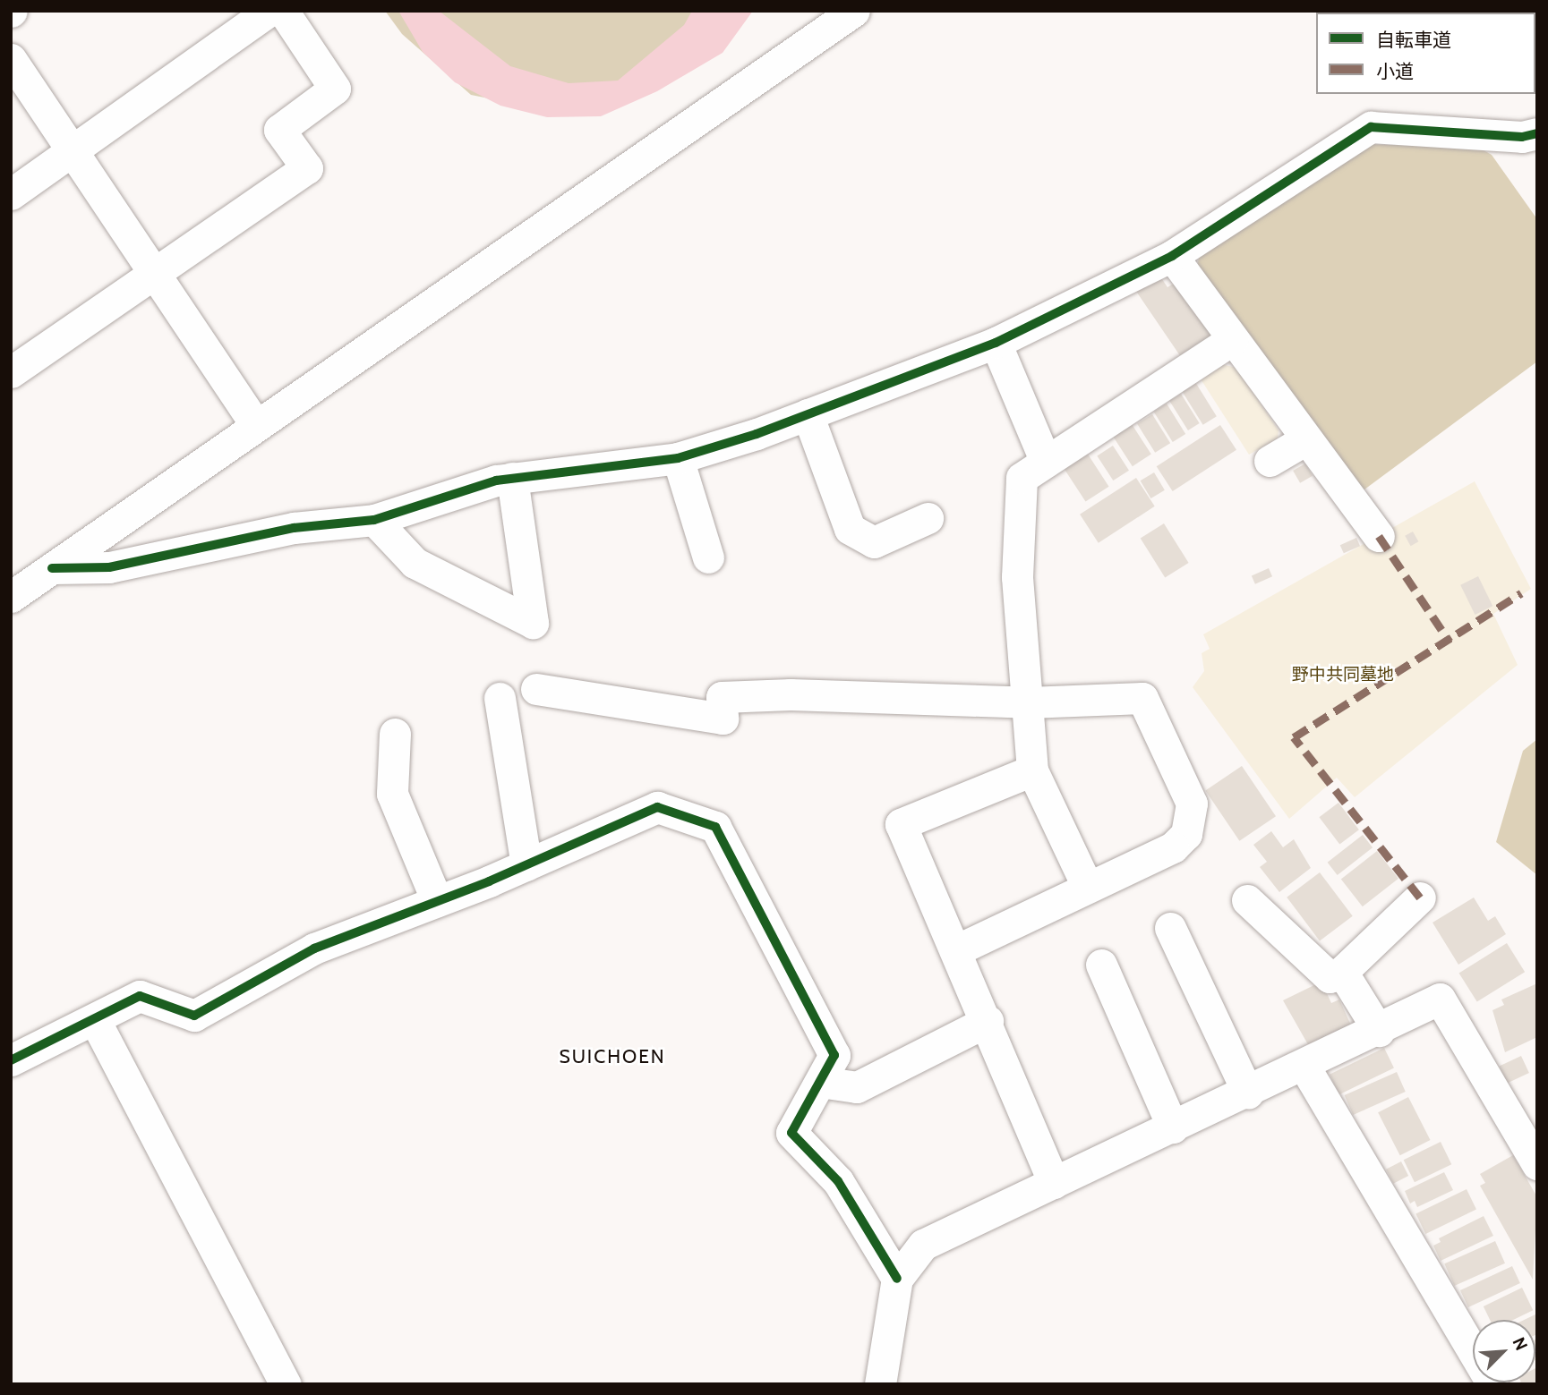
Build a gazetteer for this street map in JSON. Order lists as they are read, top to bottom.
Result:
{
  "districts": ["SUICHOEN"],
  "parks": ["野中共同墓地"],
  "legend": ["自転車道", "小道"],
  "north": "top right"
}
